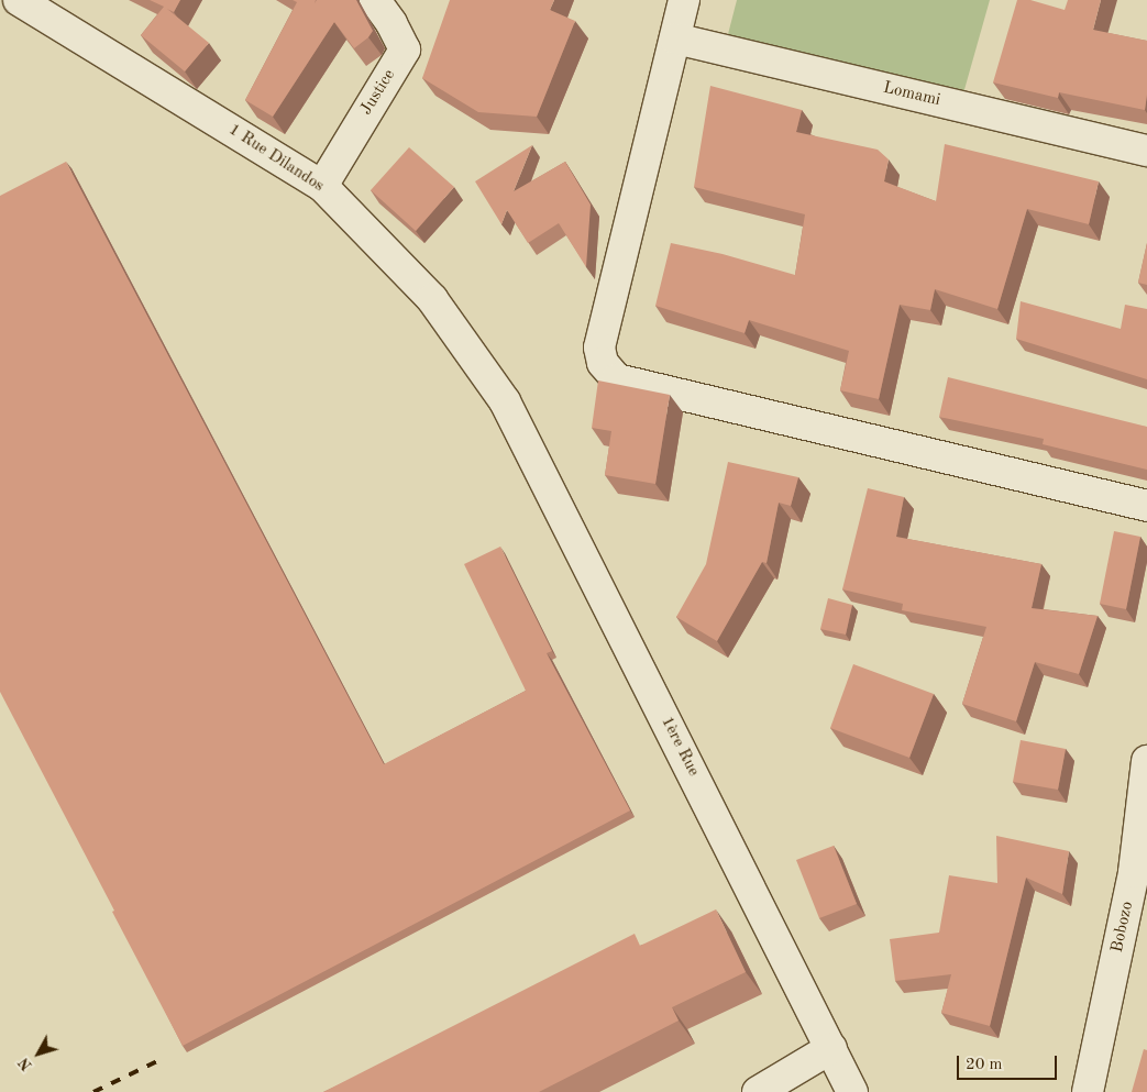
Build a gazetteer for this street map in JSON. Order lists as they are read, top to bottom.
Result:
{
  "streets": {
    "street": [
      "Justice",
      "Lomami",
      "1 Rue Dilandos",
      "1ère Rue",
      "Bobozo"
    ]
  },
  "crossings": [
    ["Justice", "1 Rue Dilandos"],
    ["1 Rue Dilandos", "1ère Rue"]
  ],
  "scale_bar": "20 m",
  "north": "bottom left"
}
